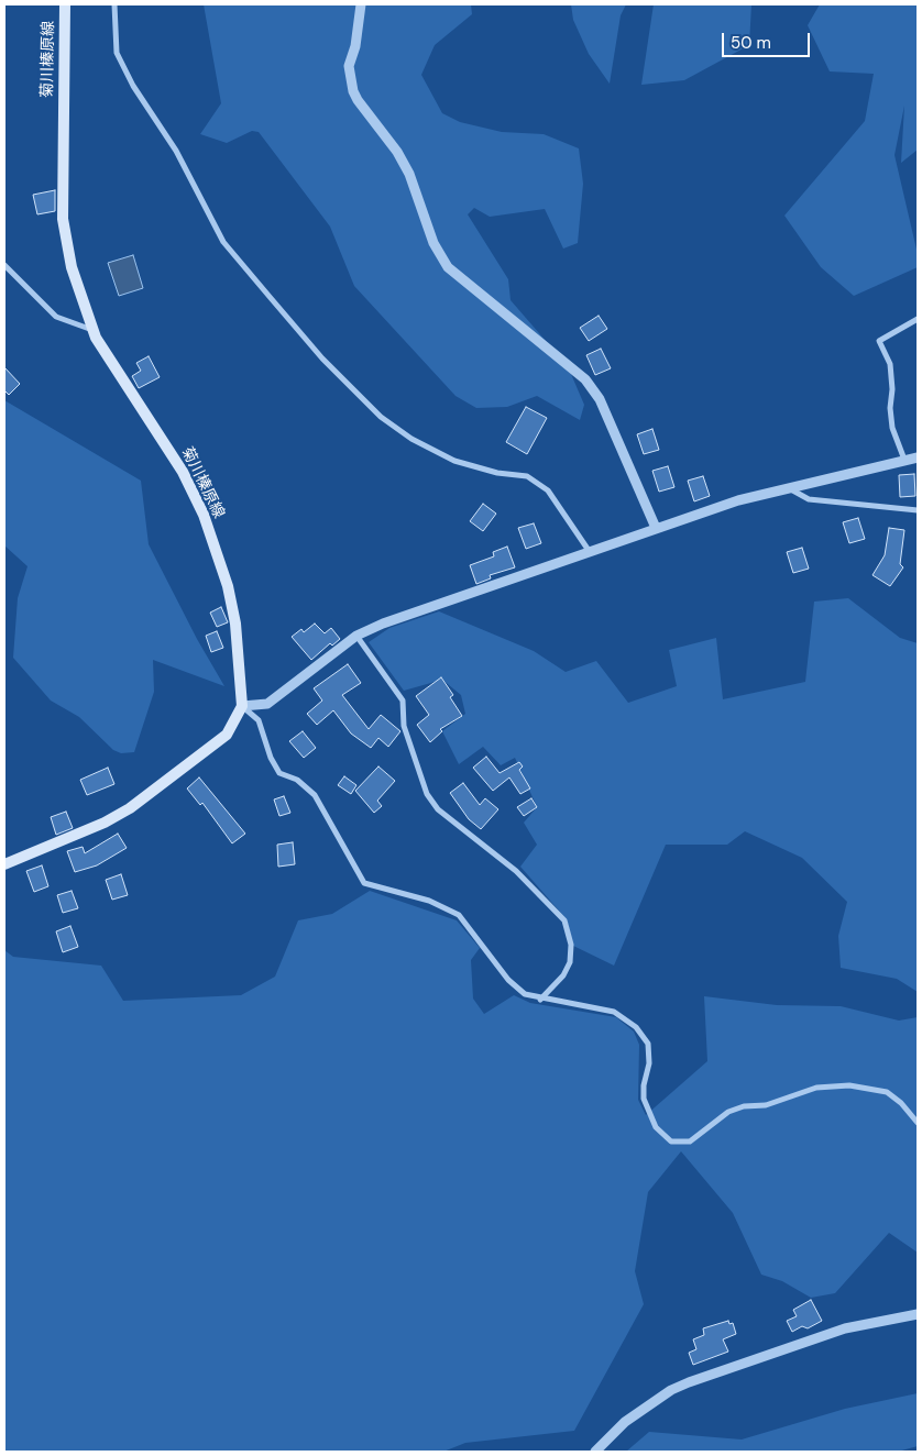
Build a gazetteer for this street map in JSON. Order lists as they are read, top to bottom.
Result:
{
  "streets": {
    "main road": ["菊川榛原線"]
  },
  "scale_bar": "50 m"
}
